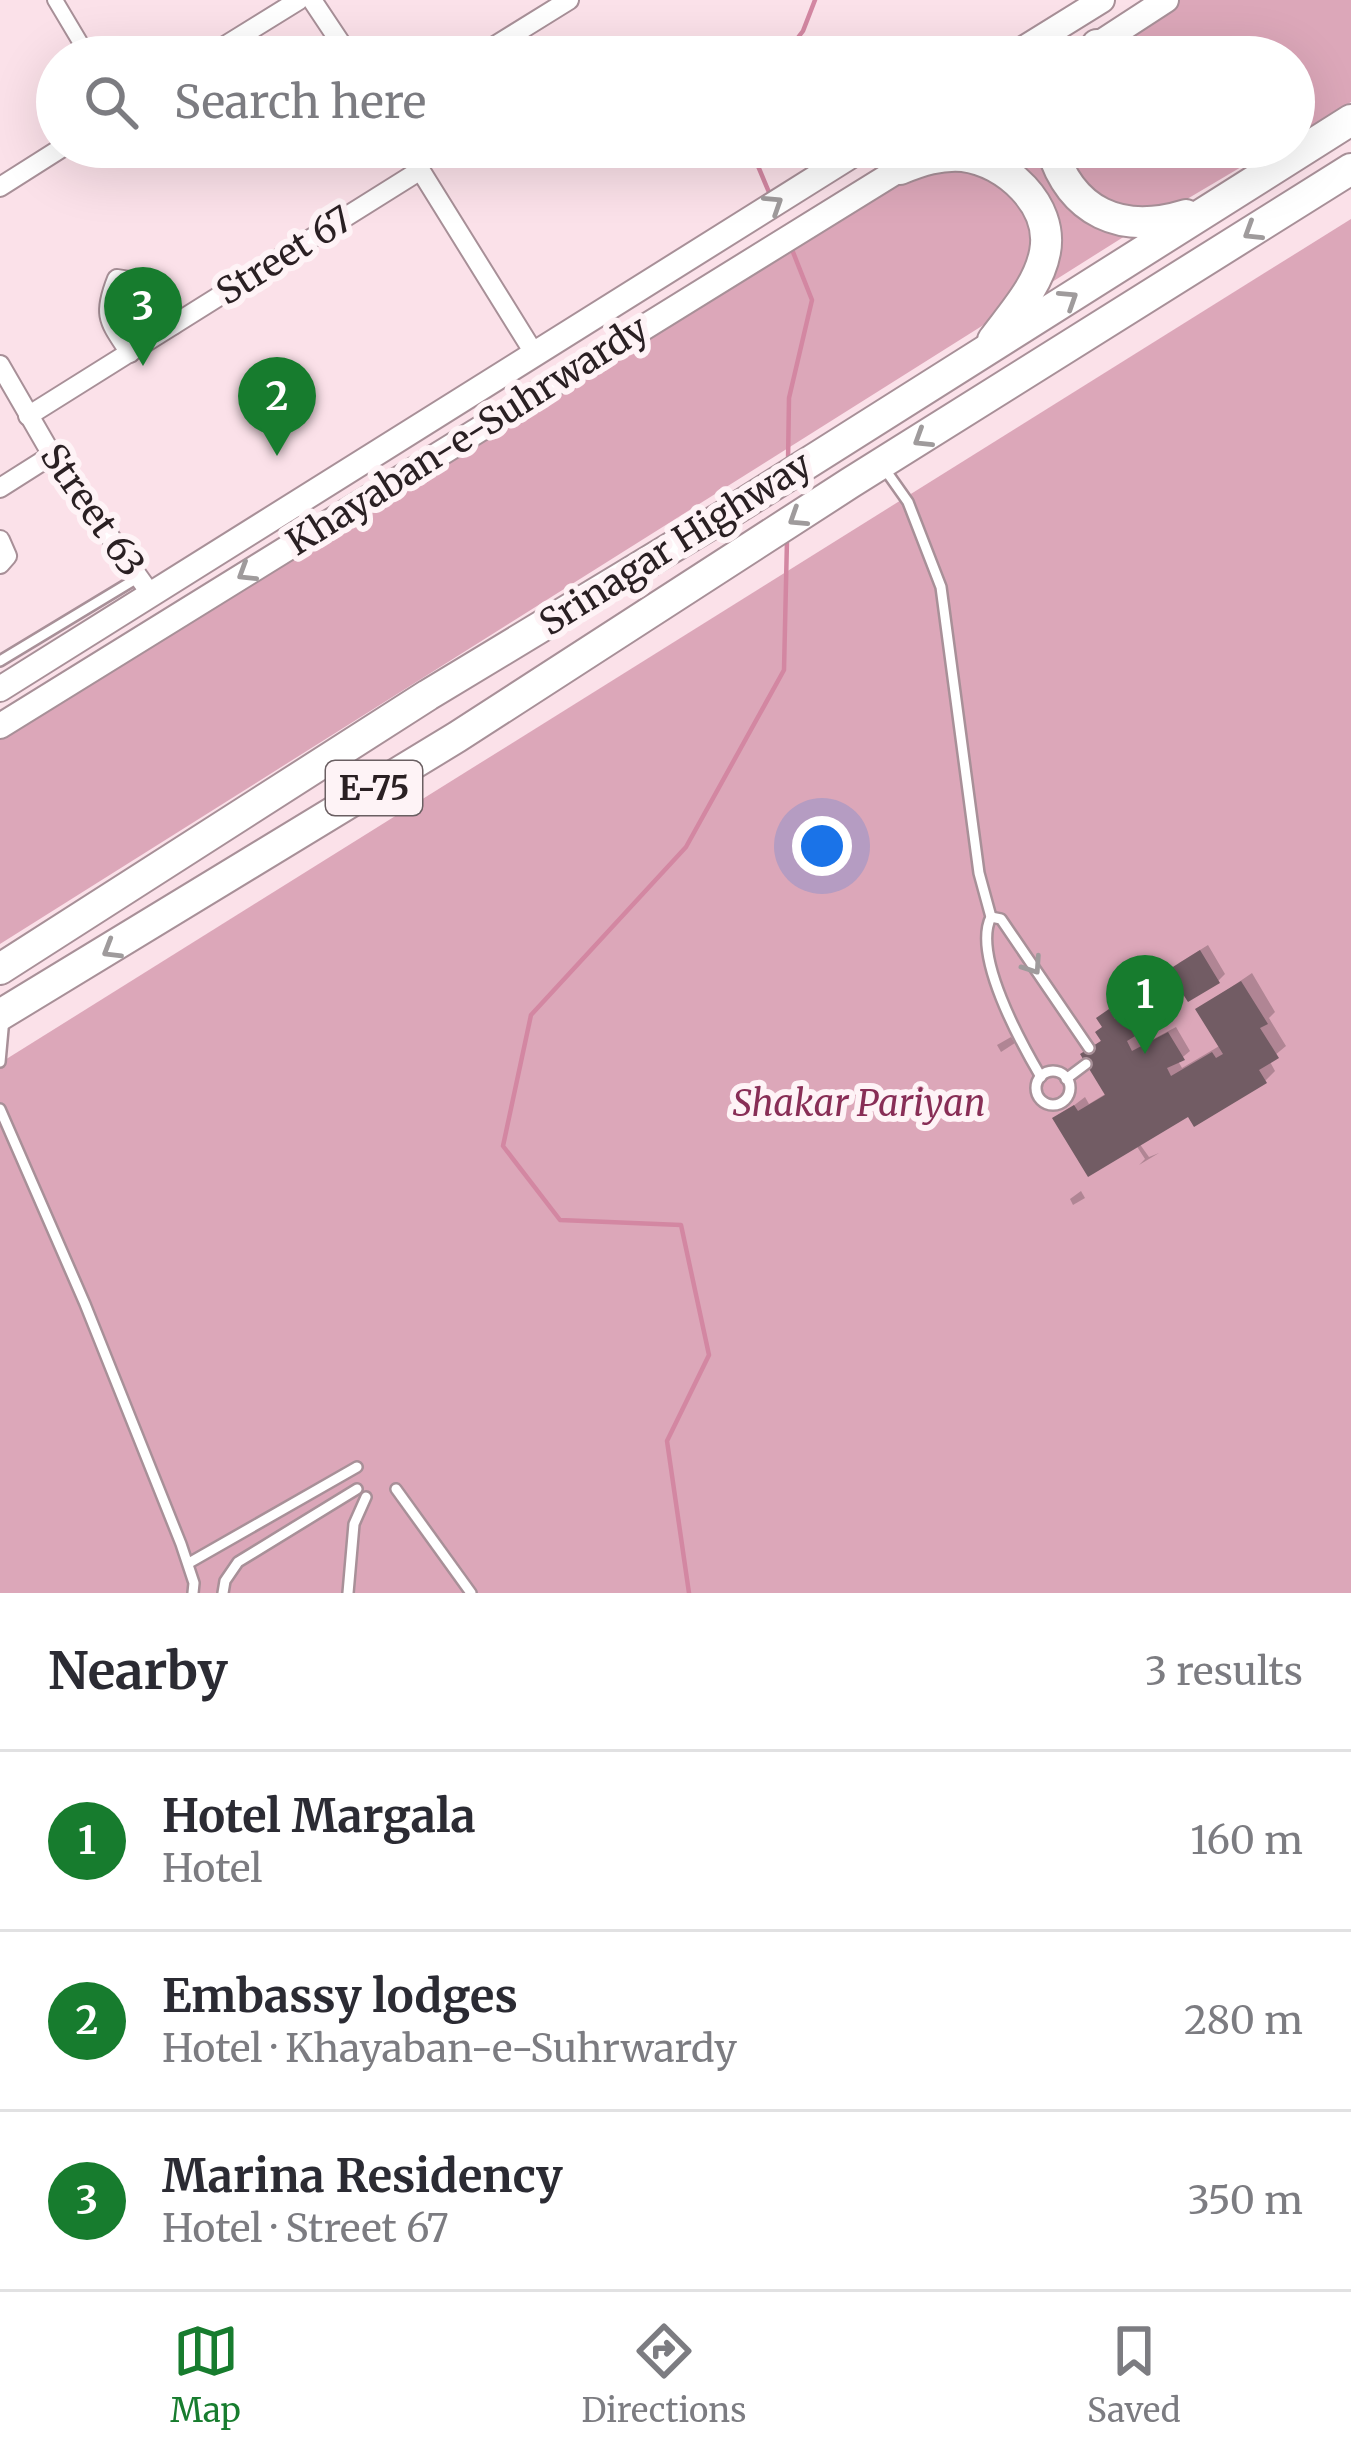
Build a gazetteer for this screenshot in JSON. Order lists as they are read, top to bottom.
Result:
{
  "streets": {
    "highway": ["Srinagar Highway", "E-75"],
    "main road": ["Khayaban-e-Suhrwardy"],
    "street": ["Street 67", "Street 63"]
  },
  "crossings": [
    ["Street 67", "Street 63"],
    ["Khayaban-e-Suhrwardy", "Street 63"]
  ],
  "parks": ["Shakar Pariyan"],
  "page": {
    "search": "Search here",
    "pins": ["3", "2", "1"],
    "heading": ["Nearby", "3 results"],
    "list": [
      {
        "mark": "1",
        "name": "Hotel Margala",
        "note": "Hotel",
        "value": "160 m"
      },
      {
        "mark": "2",
        "name": "Embassy lodges",
        "note": "Hotel · Khayaban-e-Suhrwardy",
        "value": "280 m"
      },
      {
        "mark": "3",
        "name": "Marina Residency",
        "note": "Hotel · Street 67",
        "value": "350 m"
      }
    ],
    "nav": ["Map", "Directions", "Saved"]
  }
}
